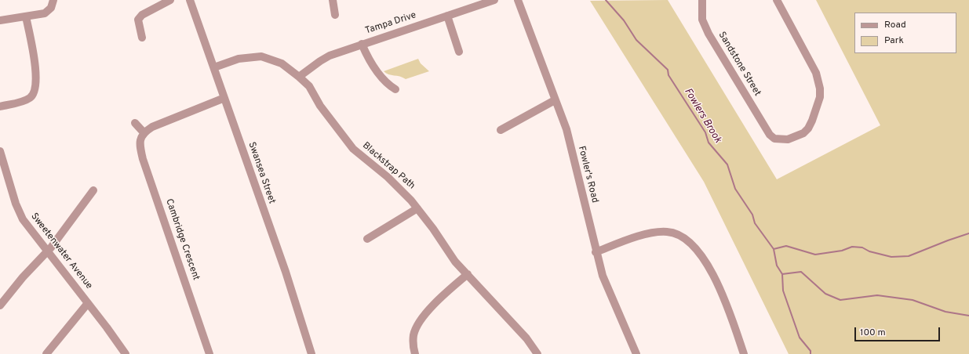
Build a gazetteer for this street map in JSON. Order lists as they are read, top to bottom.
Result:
{
  "streets": {
    "street": [
      "Tampa Drive",
      "Sandstone Street",
      "Blackstrap Path",
      "Swansea Street",
      "Fowler's Road",
      "Cambridge Crescent",
      "Sweetenwater Avenue"
    ]
  },
  "crossings": [
    ["Tampa Drive", "Blackstrap Path"],
    ["Blackstrap Path", "Swansea Street"]
  ],
  "water": ["Fowlers Brook"],
  "legend": ["Road", "Park"],
  "scale_bar": "100 m"
}
